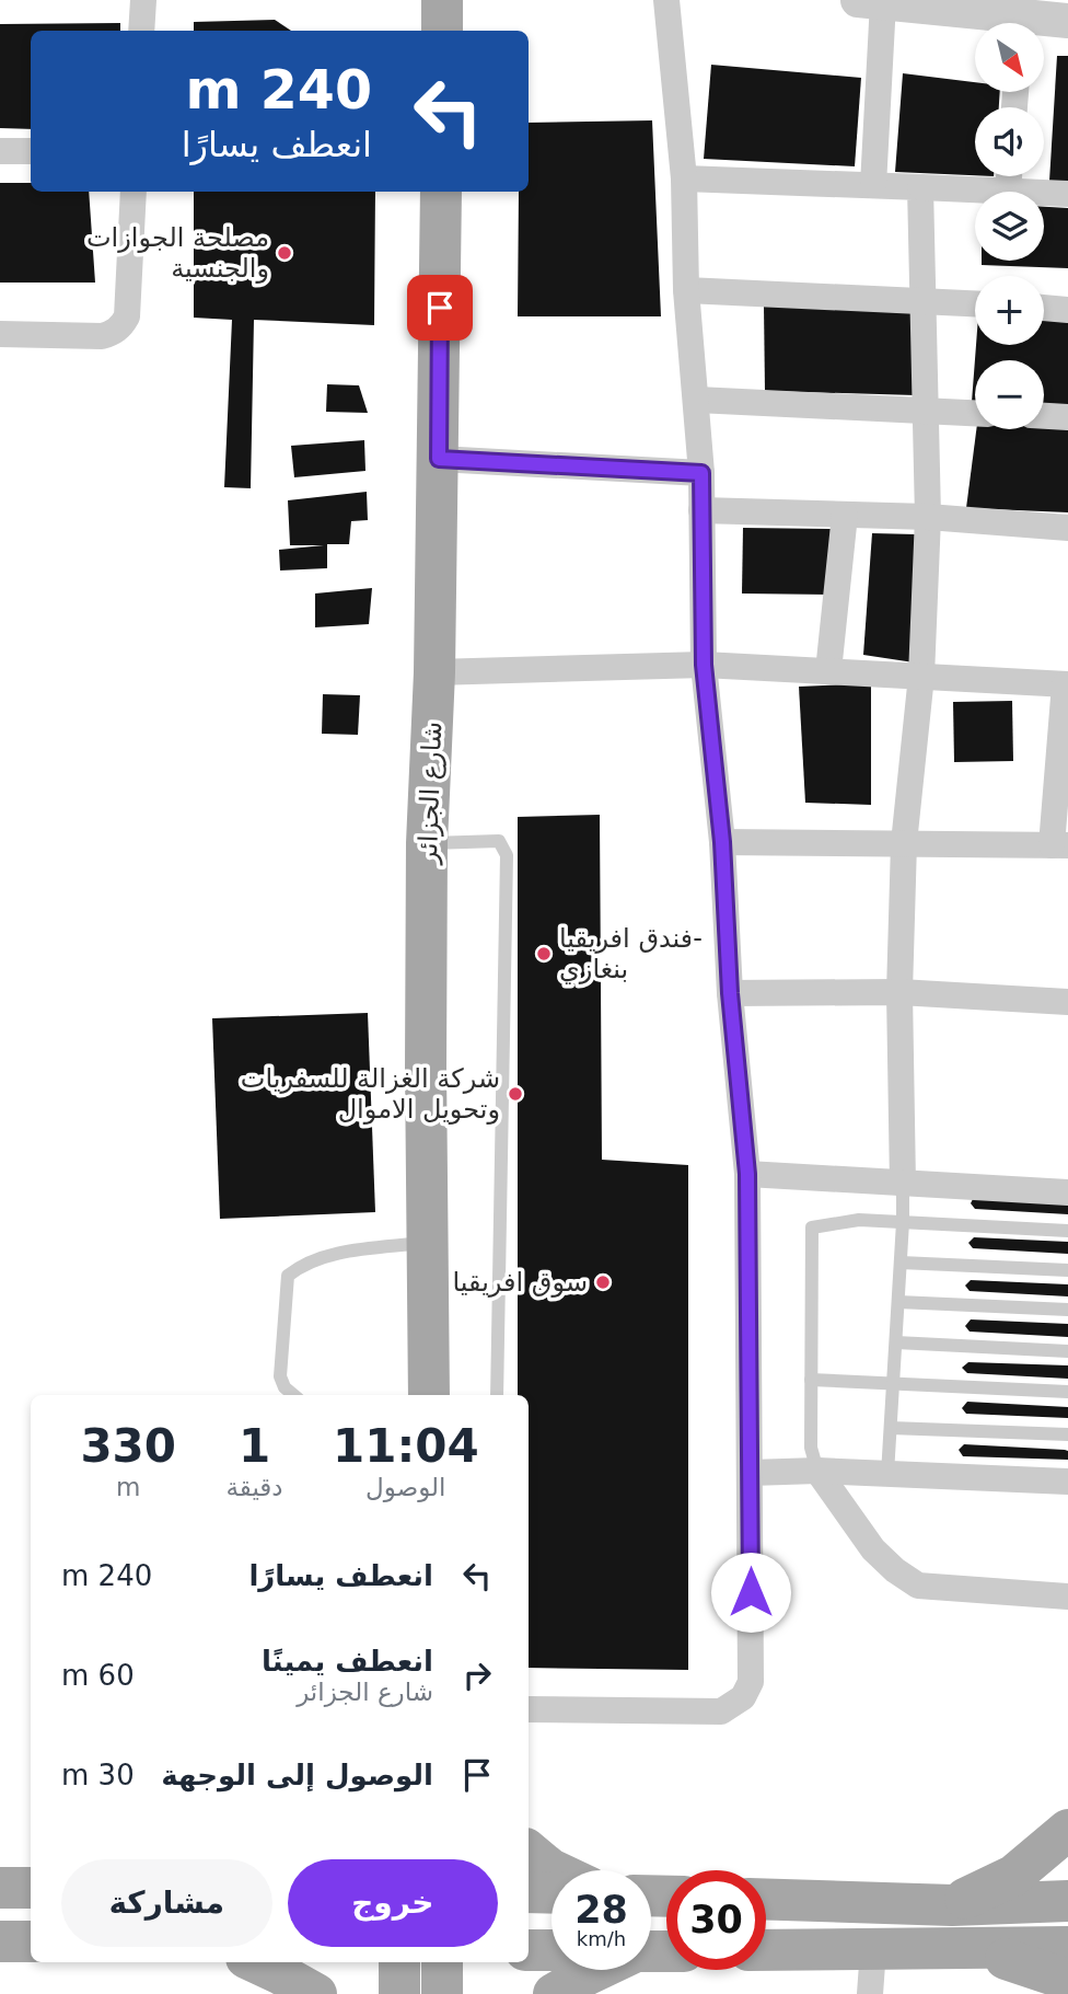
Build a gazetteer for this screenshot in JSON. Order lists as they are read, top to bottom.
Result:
{
  "streets": {
    "main road": ["شارع الجزائر"]
  },
  "places": [
    "مصلحة الجوازات والجنسية",
    "فندق افريقيا- بنغازي",
    "شركة الغزالة للسفريات وتحويل الاموال",
    "سوق افريقيا"
  ],
  "north": "bottom right",
  "page": {
    "map_buttons": ["+", "−"],
    "turn": ["240 m", "انعطف يسارًا"],
    "eta": [
      "11:04",
      "الوصول",
      "1",
      "دقيقة",
      "330",
      "m"
    ],
    "list": [
      {
        "name": "انعطف يسارًا",
        "value": "240 m"
      },
      {
        "name": "انعطف يمينًا",
        "note": "شارع الجزائر",
        "value": "60 m"
      },
      {
        "name": "الوصول إلى الوجهة",
        "value": "30 m"
      }
    ],
    "buttons": ["خروج", "مشاركة"],
    "speed": "28 km/h",
    "limit": "30"
  }
}
